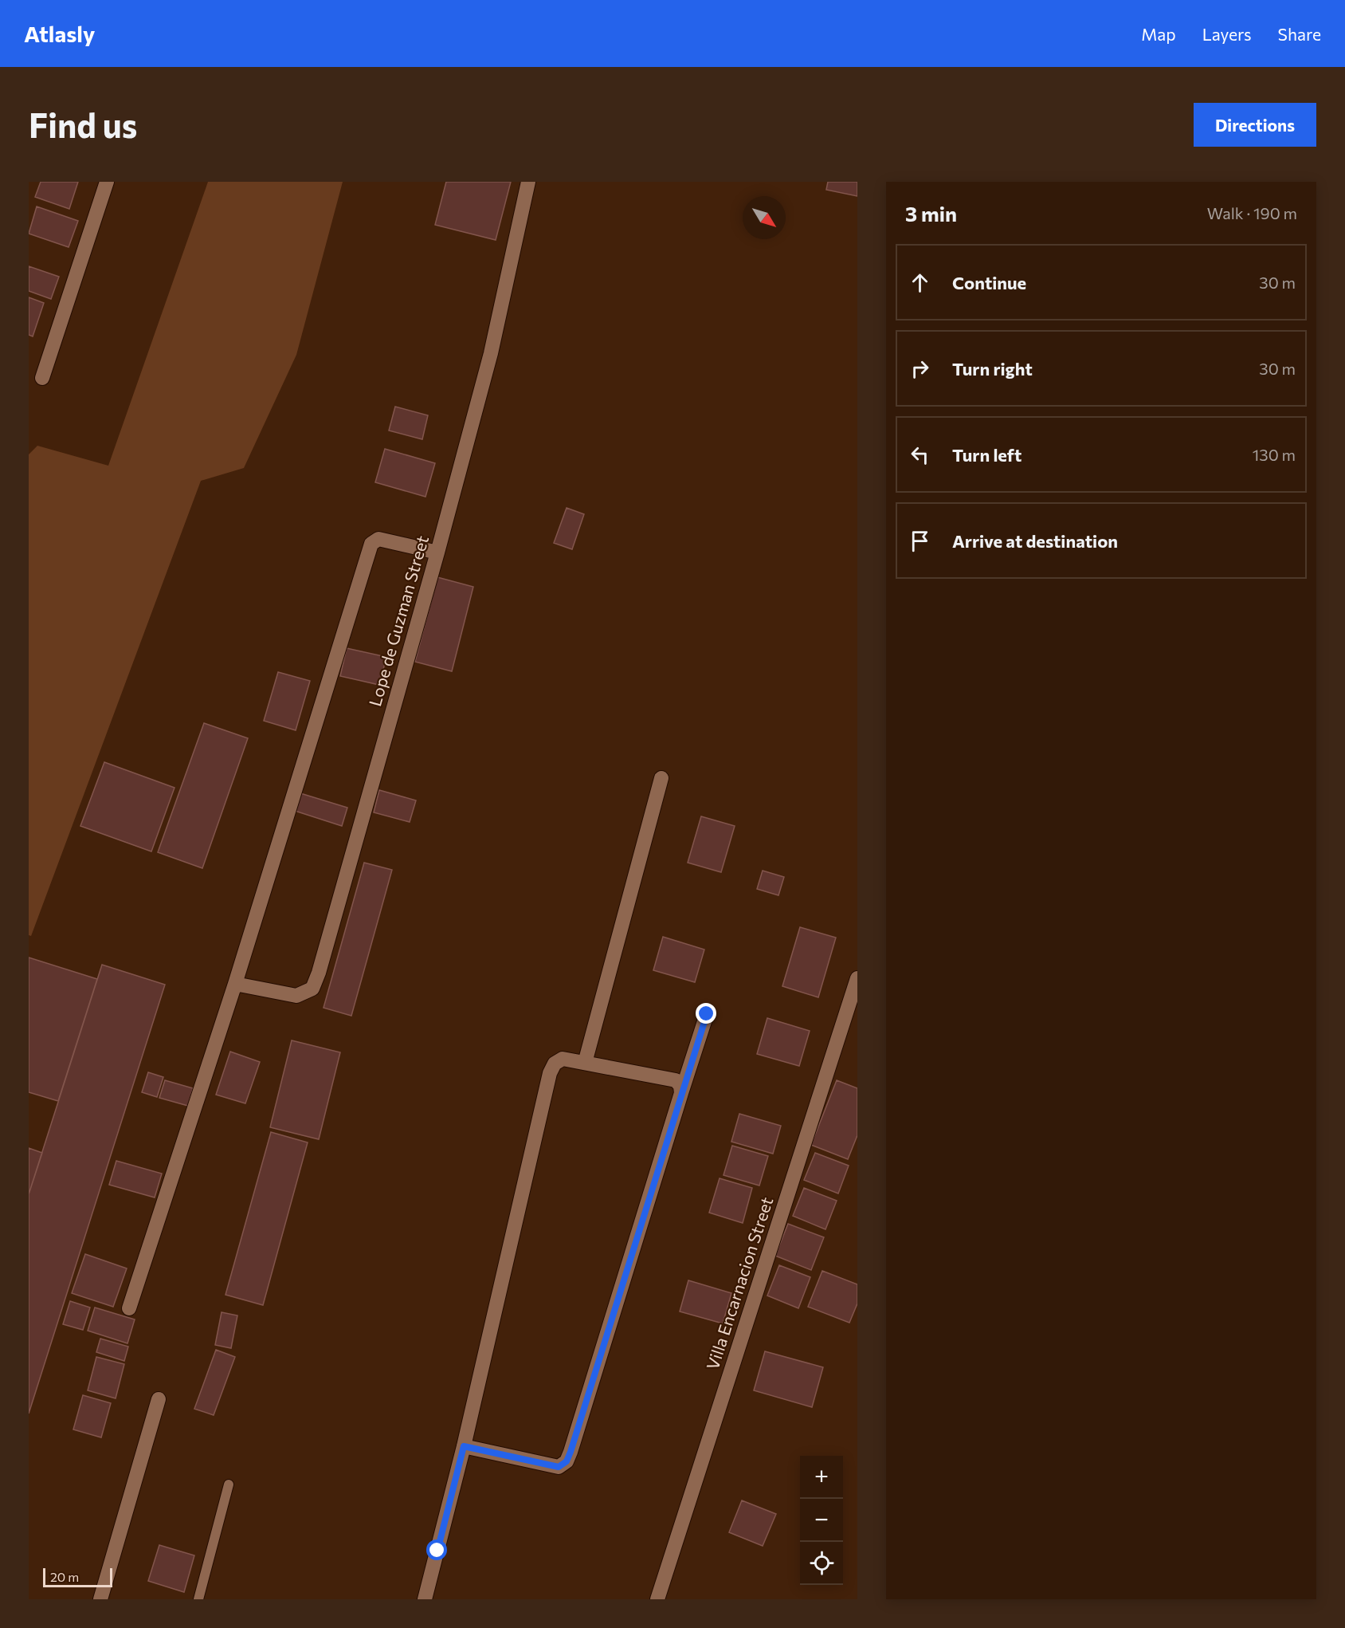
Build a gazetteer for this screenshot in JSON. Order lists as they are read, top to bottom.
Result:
{
  "streets": {
    "street": ["Lope de Guzman Street", "Villa Encarnacion Street"]
  },
  "scale_bar": "20 m",
  "north": "bottom right",
  "page": {
    "header": "Atlasly",
    "nav": ["Map", "Layers", "Share"],
    "buttons": "Directions",
    "title": "Find us",
    "heading": ["3 min", "Walk · 190 m"],
    "list": [
      ["Continue", "30 m"],
      ["Turn right", "30 m"],
      ["Turn left", "130 m"],
      "Arrive at destination"
    ],
    "map_buttons": ["+", "−"],
    "scale": "20 m"
  }
}
